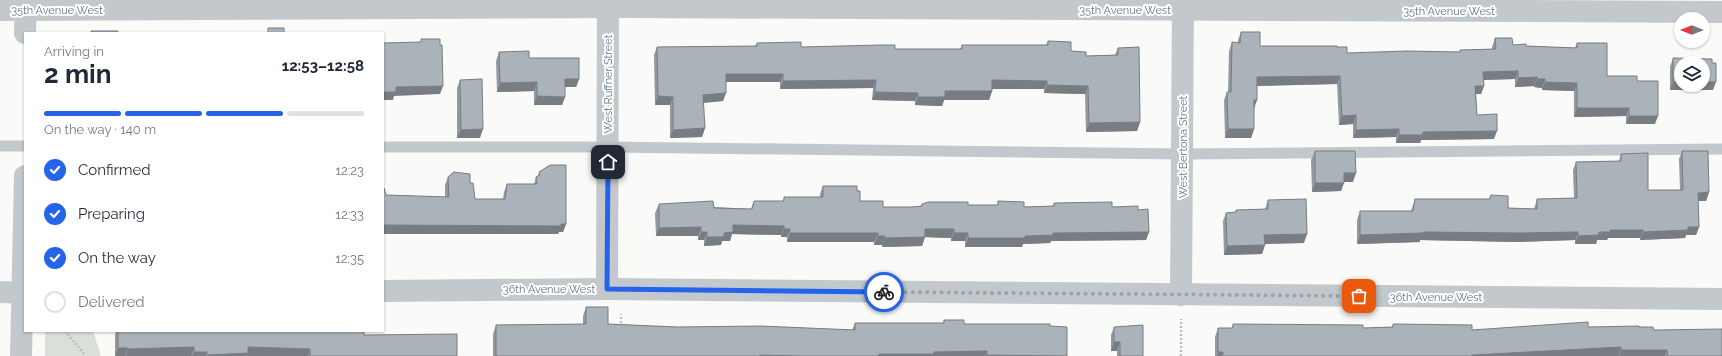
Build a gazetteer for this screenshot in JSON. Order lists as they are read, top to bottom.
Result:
{
  "streets": {
    "street": [
      "35th Avenue West",
      "West Ruffner Street",
      "West Bertona Street",
      "36th Avenue West"
    ]
  },
  "crossings": [
    ["35th Avenue West", "West Ruffner Street"],
    ["35th Avenue West", "West Bertona Street"],
    ["West Ruffner Street", "36th Avenue West"],
    ["West Bertona Street", "36th Avenue West"]
  ],
  "north": "left",
  "page": {
    "heading": ["2 min", "Arriving in", "12:53–12:58"],
    "bar": "On the way · 140 m",
    "list": [
      ["Confirmed", "12:23"],
      ["Preparing", "12:33"],
      ["On the way", "12:35"],
      "Delivered"
    ]
  }
}
